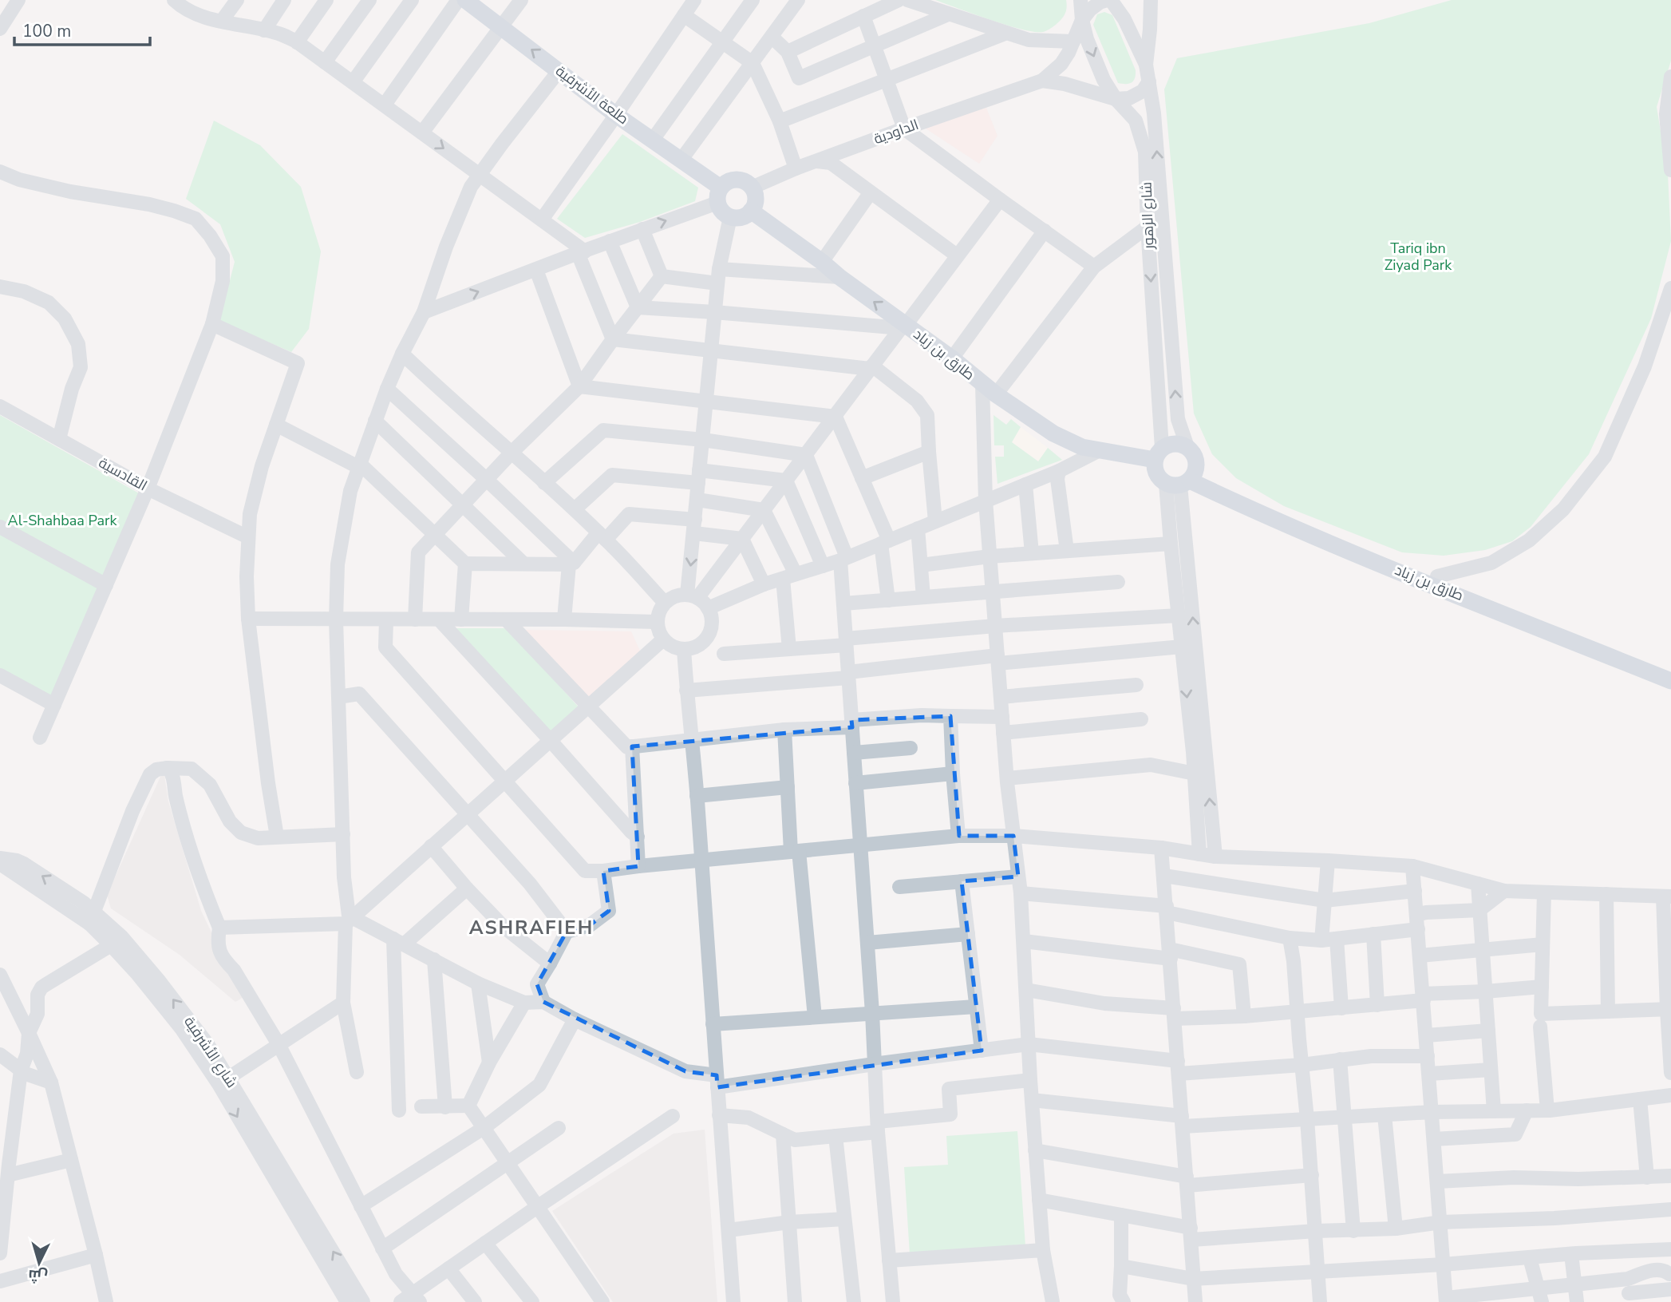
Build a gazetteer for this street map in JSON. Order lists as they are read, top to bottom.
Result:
{
  "streets": {
    "main road": ["طلعة الأشرفية", "طارق بن زياد"],
    "street": [
      "الداودية",
      "شارع الزهور",
      "القادسية",
      "شارع الأشرفية"
    ]
  },
  "crossings": [
    ["طلعة الأشرفية", "الداودية"],
    ["طلعة الأشرفية", "طارق بن زياد"],
    ["الداودية", "طارق بن زياد"],
    ["شارع الزهور", "طارق بن زياد"]
  ],
  "districts": ["ASHRAFIEH"],
  "parks": ["Tariq ibn Ziyad Park", "Al-Shahbaa Park"],
  "scale_bar": "100 m",
  "north": "bottom"
}
